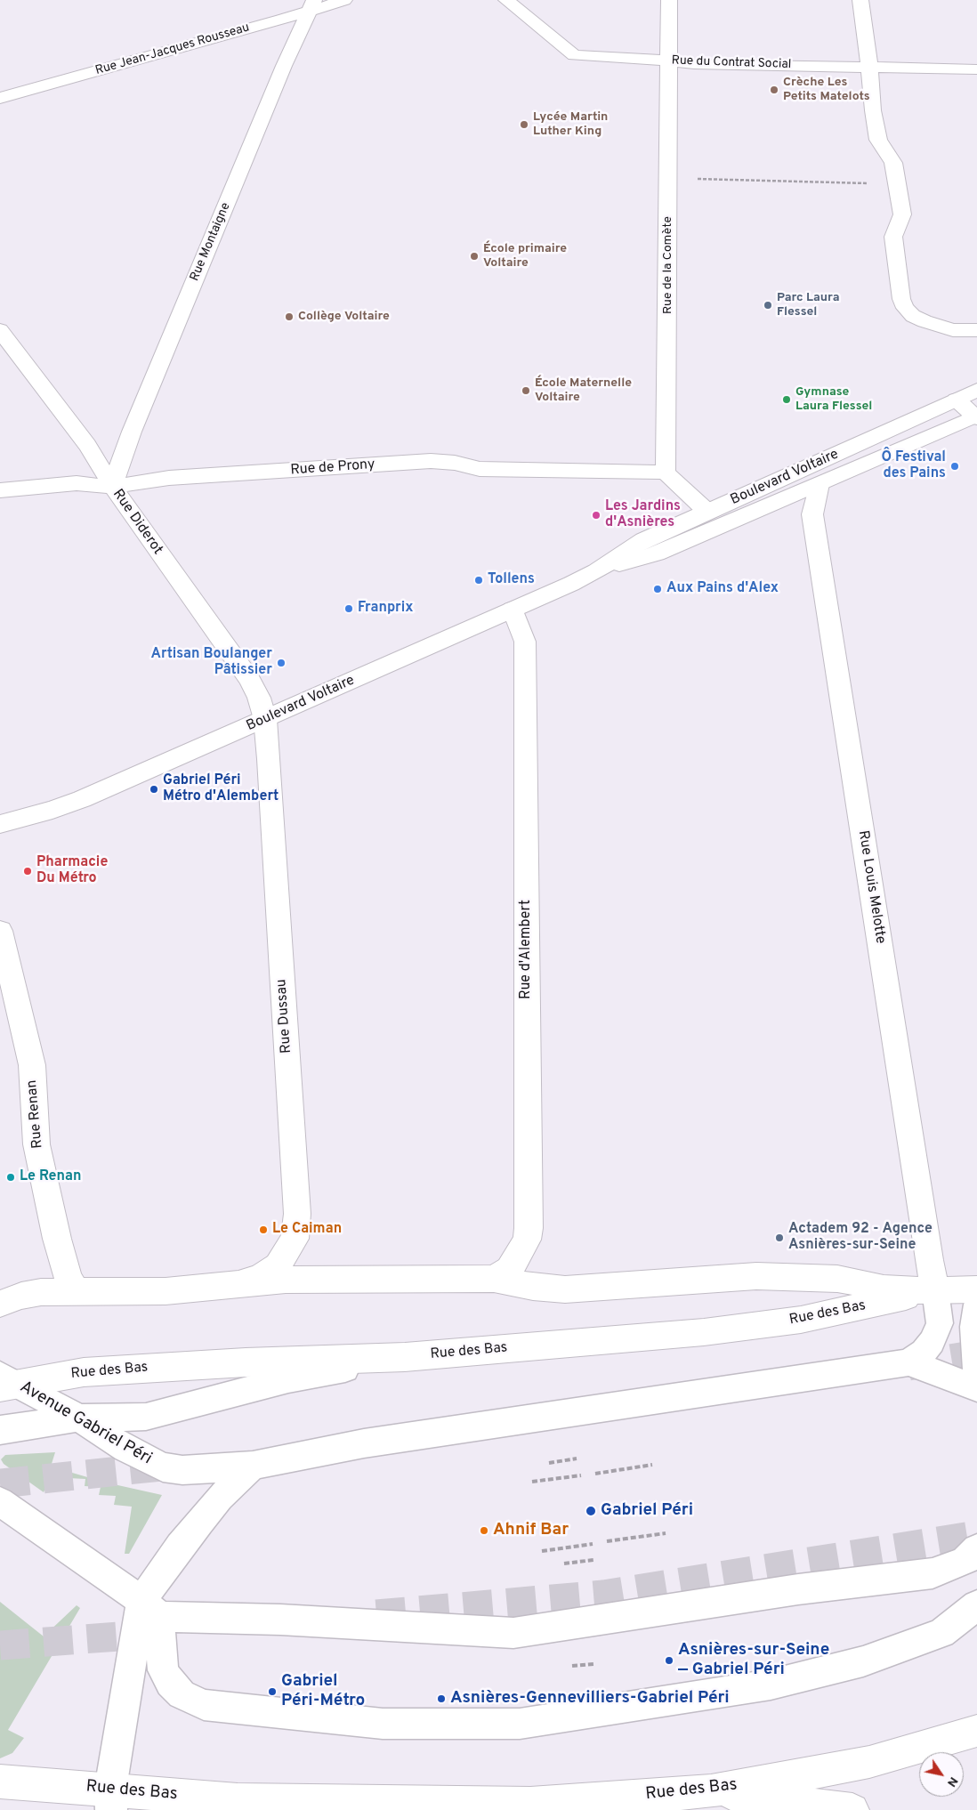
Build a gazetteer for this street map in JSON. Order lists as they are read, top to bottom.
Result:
{
  "streets": {
    "street": [
      "Rue Jean-Jacques Rousseau",
      "Rue du Contrat Social",
      "Rue Montaigne",
      "Rue de la Comète",
      "Rue de Prony",
      "Boulevard Voltaire",
      "Rue Diderot",
      "Rue Louis Melotte",
      "Rue d'Alembert",
      "Rue Dussau",
      "Rue Renan",
      "Rue des Bas"
    ],
    "lane": ["Avenue Gabriel Péri"]
  },
  "crossings": [
    ["Rue Jean-Jacques Rousseau", "Rue Montaigne"],
    ["Rue du Contrat Social", "Rue de la Comète"],
    ["Rue Montaigne", "Rue de Prony"],
    ["Rue Montaigne", "Rue Diderot"],
    ["Rue de la Comète", "Rue de Prony"],
    ["Rue de Prony", "Rue Diderot"],
    ["Boulevard Voltaire", "Rue Diderot"],
    ["Boulevard Voltaire", "Rue Louis Melotte"],
    ["Boulevard Voltaire", "Rue d'Alembert"],
    ["Boulevard Voltaire", "Rue Dussau"],
    ["Rue Diderot", "Rue Dussau"],
    ["Rue Louis Melotte", "Rue des Bas"],
    ["Rue d'Alembert", "Rue des Bas"],
    ["Rue Dussau", "Rue des Bas"],
    ["Rue Renan", "Rue des Bas"],
    ["Rue des Bas", "Avenue Gabriel Péri"]
  ],
  "places": [
    "Crèche Les Petits Matelots",
    "Lycée Martin Luther King",
    "École primaire Voltaire",
    "Parc Laura Flessel",
    "Collège Voltaire",
    "École Maternelle Voltaire",
    "Gymnase Laura Flessel",
    "Ô Festival des Pains",
    "Les Jardins d'Asnières",
    "Tollens",
    "Aux Pains d'Alex",
    "Franprix",
    "Artisan Boulanger Pâtissier",
    "Gabriel Péri Métro d'Alembert",
    "Pharmacie Du Métro",
    "Le Renan",
    "Le Caiman",
    "Actadem 92 - Agence Asnières-sur-Seine",
    "Gabriel Péri",
    "Ahnif Bar",
    "Asnières-sur-Seine — Gabriel Péri",
    "Gabriel Péri-Métro",
    "Asnières-Gennevilliers-Gabriel Péri"
  ],
  "north": "bottom right"
}
